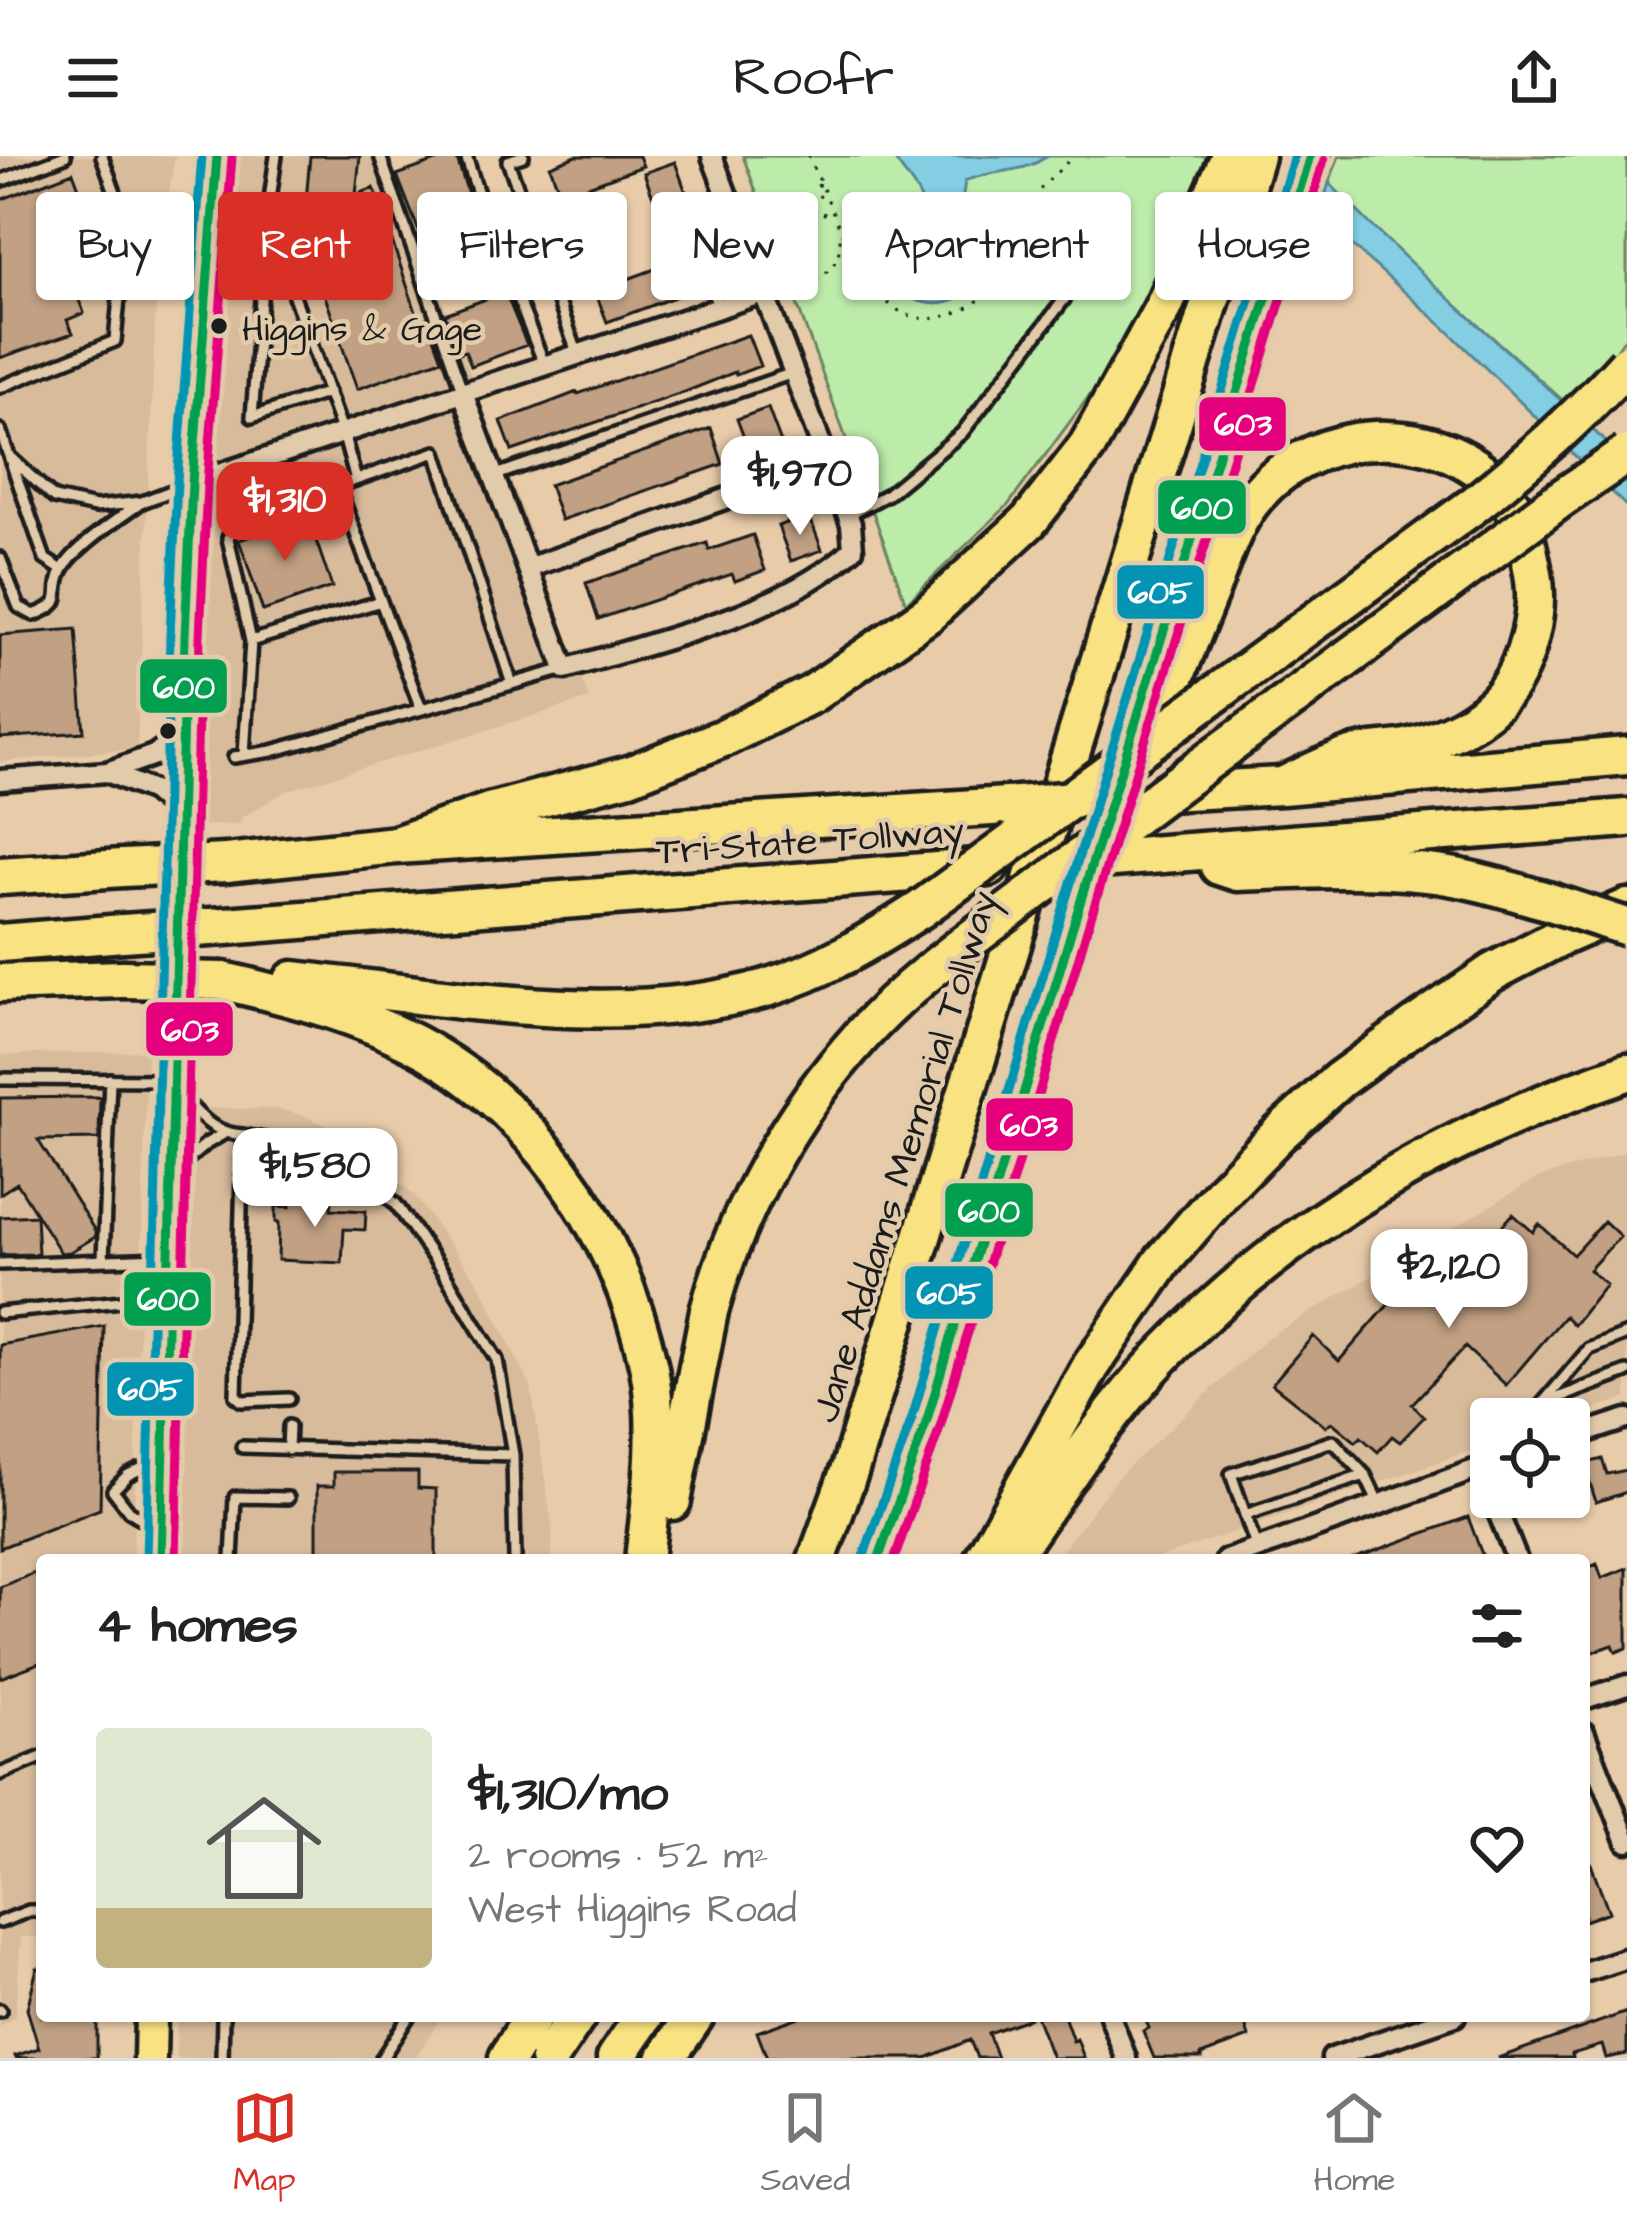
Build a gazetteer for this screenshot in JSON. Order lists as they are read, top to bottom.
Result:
{
  "streets": {
    "highway": ["Tri-State Tollway", "Jane Addams Memorial Tollway"]
  },
  "places": ["Higgins & Gage"],
  "lines": ["transit line 600", "transit line 605", "transit line 603"],
  "page": {
    "header": "Roofr",
    "chip": [
      "Buy",
      "Rent",
      "Filters",
      "New",
      "Apartment",
      "House"
    ],
    "price": [
      "$1,970",
      "$1,310",
      "$1,580",
      "$2,120"
    ],
    "heading": "4 homes",
    "list": [
      {
        "name": "$1,310/mo",
        "note": "2 rooms · 52 m² · West Higgins Road"
      }
    ],
    "tabs": ["Map", "Saved", "Home"]
  }
}
